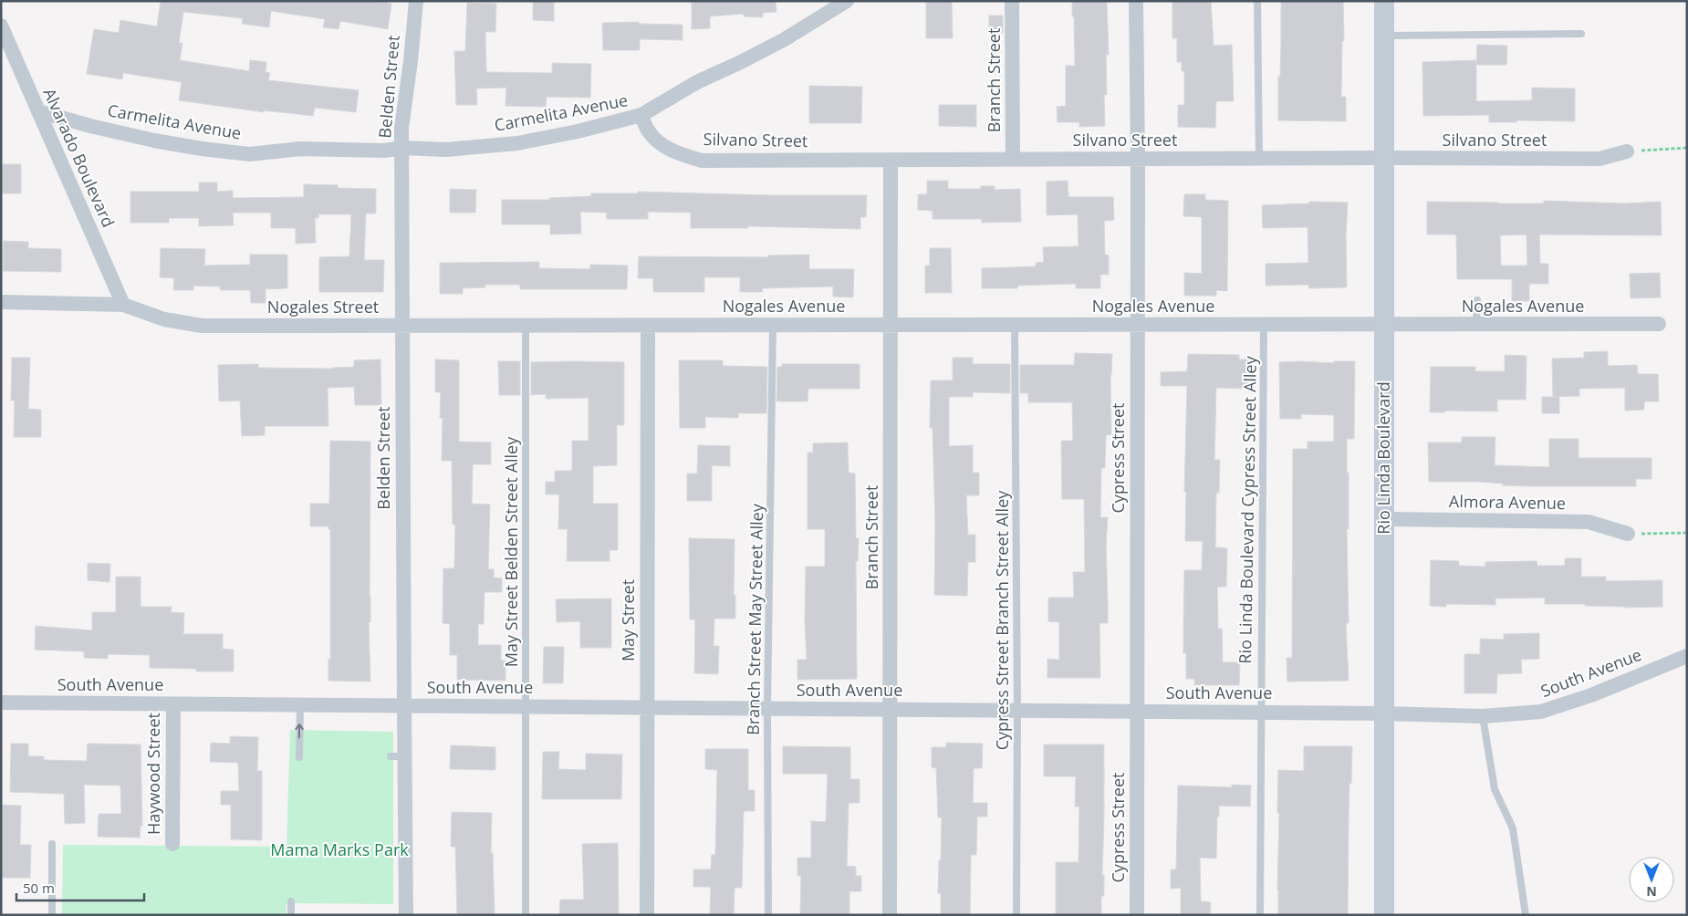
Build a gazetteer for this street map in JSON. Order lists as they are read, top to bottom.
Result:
{
  "streets": {
    "main road": ["Rio Linda Boulevard"],
    "street": [
      "Branch Street",
      "Belden Street",
      "Carmelita Avenue",
      "Silvano Street",
      "Alvarado Boulevard",
      "Nogales Avenue",
      "Nogales Street",
      "Cypress Street",
      "Almora Avenue",
      "May Street",
      "South Avenue",
      "Haywood Street"
    ],
    "lane": [
      "Rio Linda Boulevard Cypress Street Alley",
      "May Street Belden Street Alley",
      "Branch Street May Street Alley",
      "Cypress Street Branch Street Alley"
    ]
  },
  "crossings": [
    ["Branch Street", "Silvano Street"],
    ["Branch Street", "Nogales Avenue"],
    ["Branch Street", "South Avenue"],
    ["Belden Street", "Carmelita Avenue"],
    ["Belden Street", "Nogales Street"],
    ["Belden Street", "South Avenue"],
    ["Carmelita Avenue", "Silvano Street"],
    ["Carmelita Avenue", "Alvarado Boulevard"],
    ["Silvano Street", "Cypress Street"],
    ["Silvano Street", "Rio Linda Boulevard"],
    ["Alvarado Boulevard", "Nogales Street"],
    ["Nogales Avenue", "Nogales Street"],
    ["Nogales Avenue", "Cypress Street"],
    ["Nogales Avenue", "Rio Linda Boulevard"],
    ["Nogales Avenue", "Rio Linda Boulevard Cypress Street Alley"],
    ["Nogales Avenue", "Branch Street May Street Alley"],
    ["Nogales Avenue", "May Street"],
    ["Nogales Avenue", "Cypress Street Branch Street Alley"],
    ["Nogales Street", "May Street Belden Street Alley"],
    ["Nogales Street", "May Street"],
    ["Cypress Street", "South Avenue"],
    ["Rio Linda Boulevard", "Almora Avenue"],
    ["Rio Linda Boulevard", "South Avenue"],
    ["Rio Linda Boulevard Cypress Street Alley", "South Avenue"],
    ["May Street Belden Street Alley", "South Avenue"],
    ["Branch Street May Street Alley", "South Avenue"],
    ["May Street", "South Avenue"],
    ["Cypress Street Branch Street Alley", "South Avenue"],
    ["South Avenue", "Haywood Street"]
  ],
  "parks": ["Mama Marks Park"],
  "scale_bar": "50 m",
  "north": "bottom"
}
